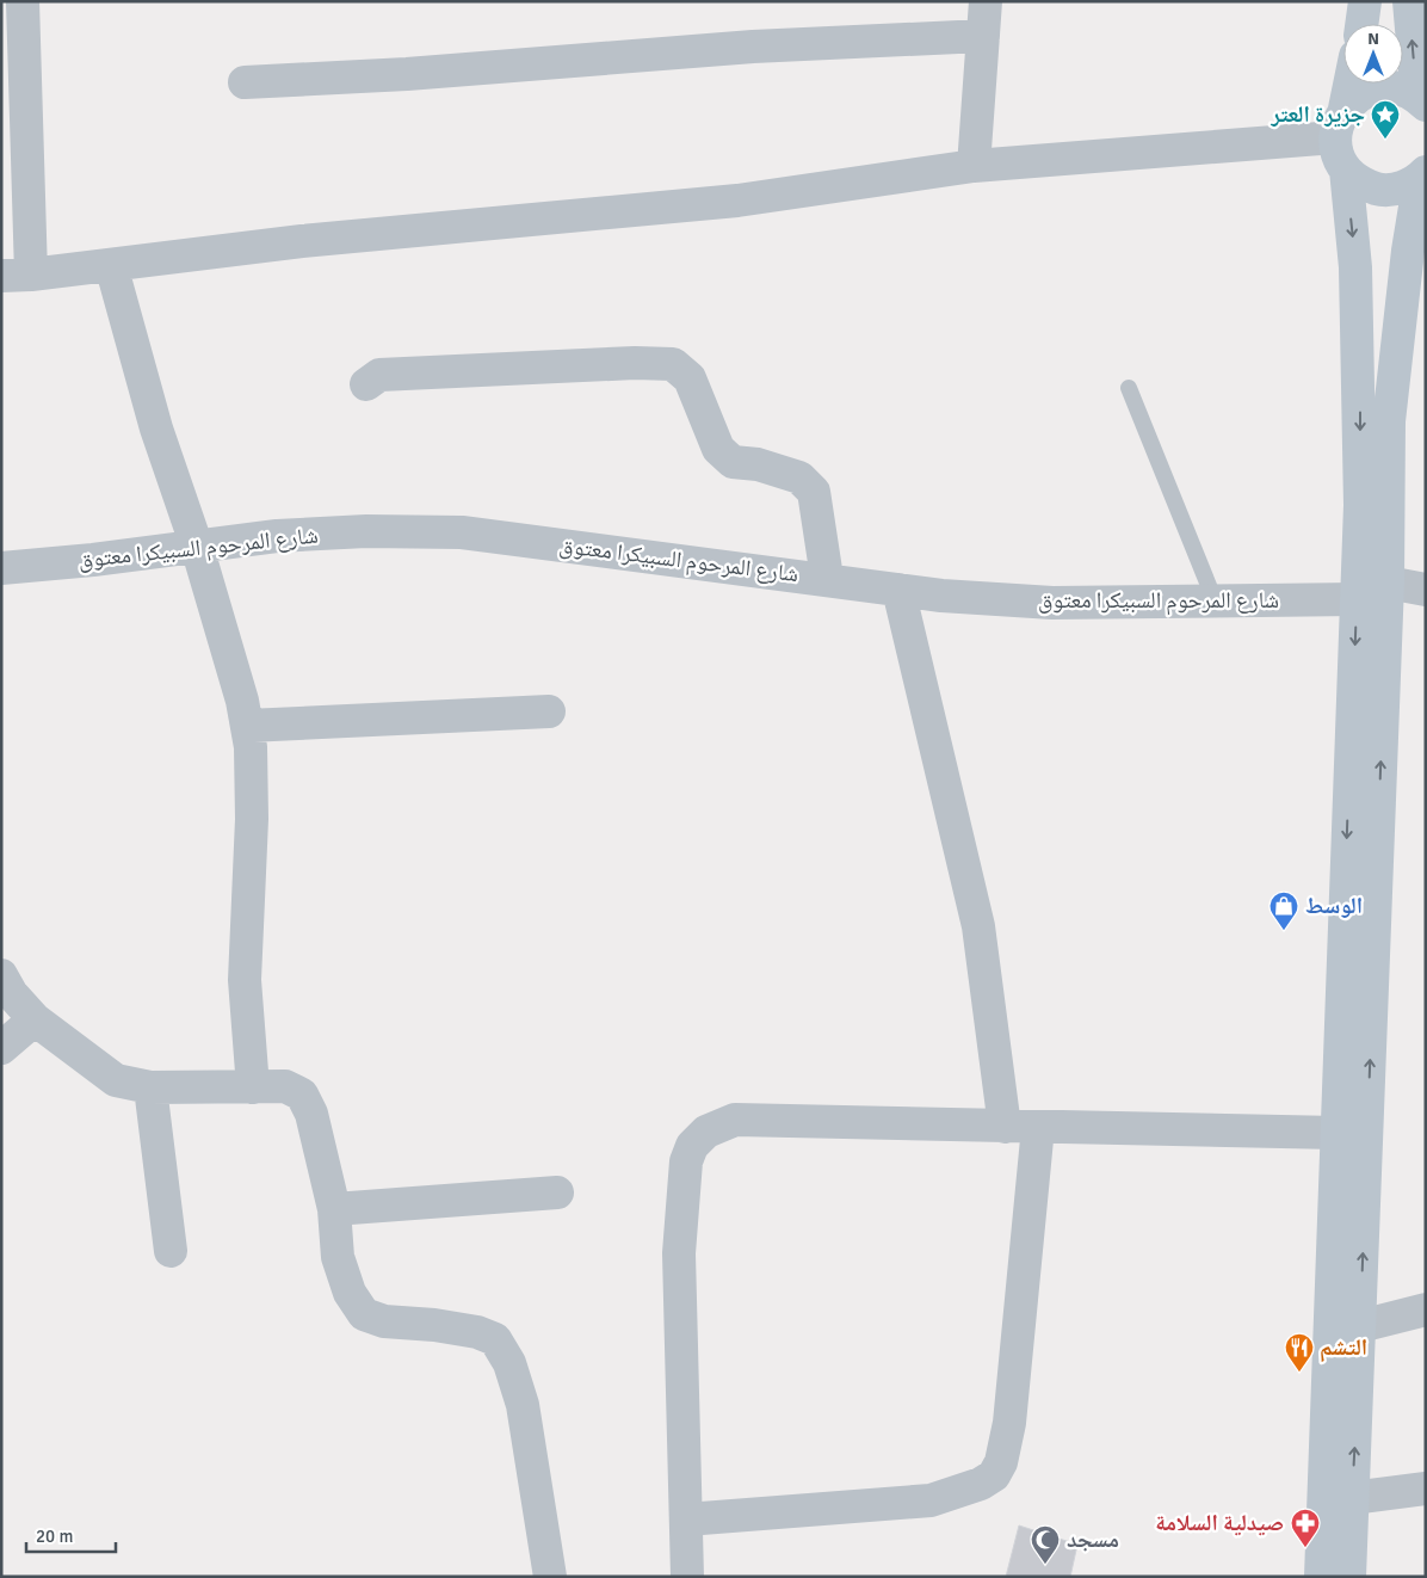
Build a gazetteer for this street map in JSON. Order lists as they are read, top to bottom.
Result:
{
  "streets": {
    "street": ["شارع المرحوم السبيكرا معتوق"]
  },
  "places": {
    "place": ["جزيرة العتر"],
    "shop": ["الوسط"],
    "restaurant": ["التشم"],
    "pharmacy": ["صيدلية السلامة"],
    "mosque": ["مسجد"]
  },
  "scale_bar": "20 m",
  "north": "top"
}
